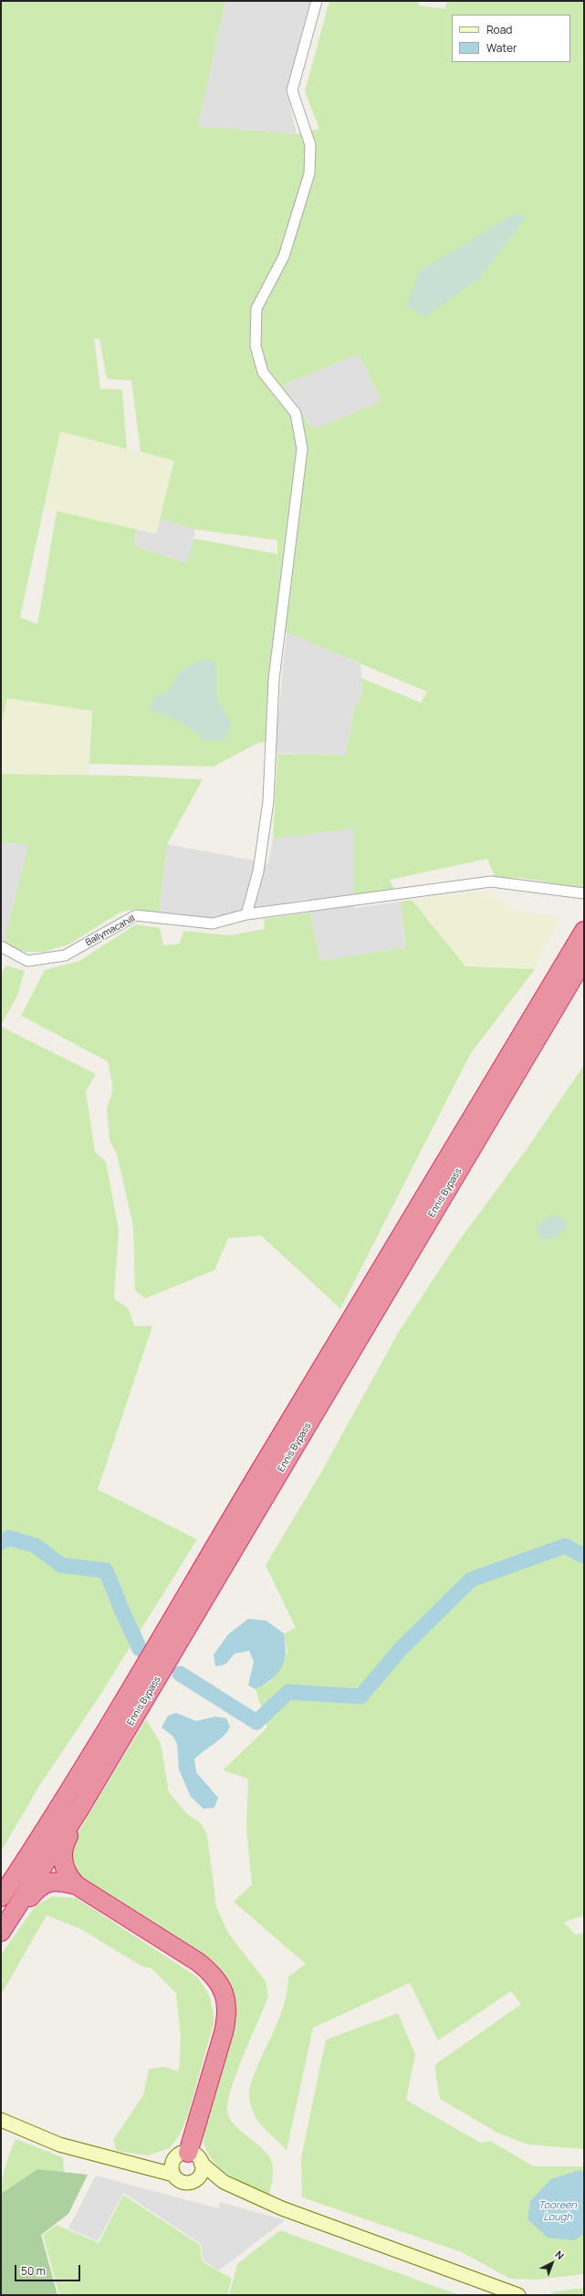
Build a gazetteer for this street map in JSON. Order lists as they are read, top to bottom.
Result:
{
  "streets": {
    "highway": ["Ennis Bypass"],
    "street": ["Ballymacahill"]
  },
  "water": ["Tooreen Lough"],
  "legend": ["Road", "Water"],
  "scale_bar": "50 m",
  "north": "top right"
}
